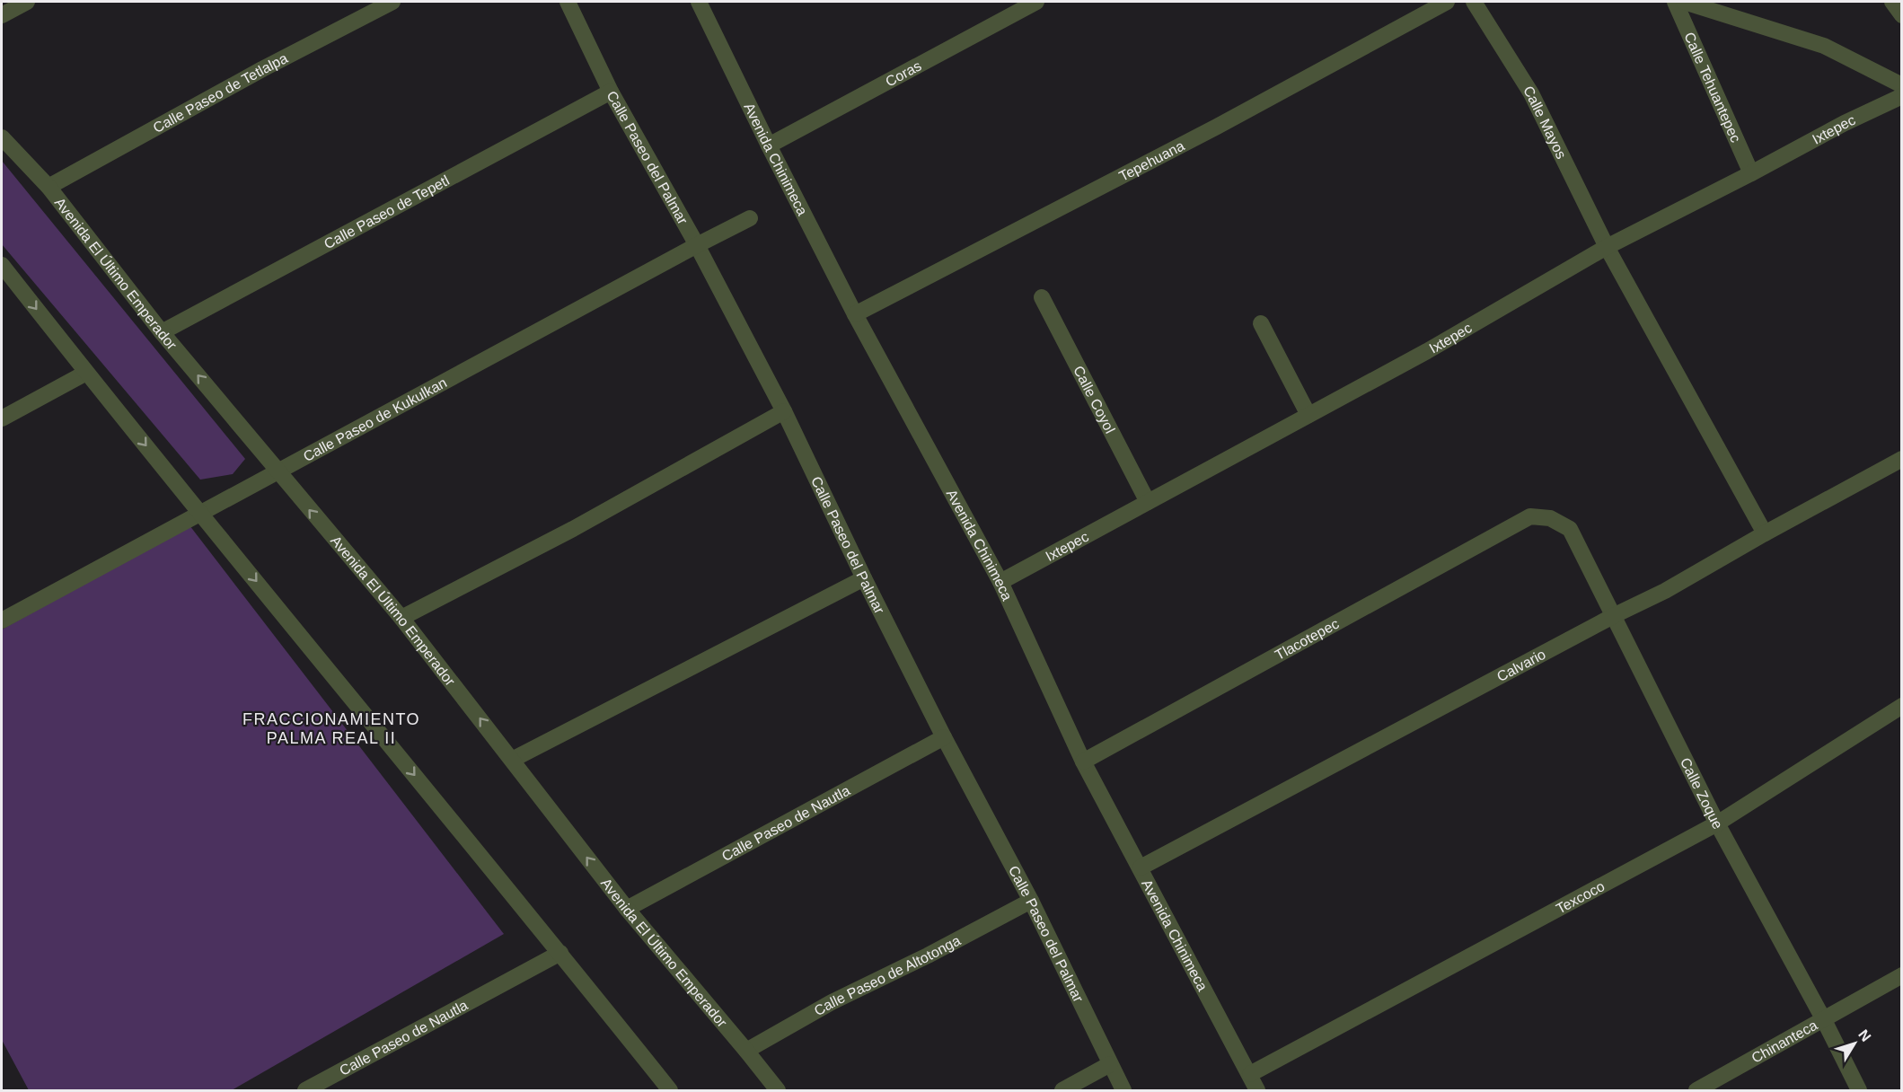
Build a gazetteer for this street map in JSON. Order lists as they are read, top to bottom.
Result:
{
  "streets": {
    "street": [
      "Coras",
      "Calle Tehuantepec",
      "Calle Paseo de Tetlalpa",
      "Calle Mayos",
      "Ixtepec",
      "Calle Paseo del Palmar",
      "Avenida Chinimeca",
      "Tepehuana",
      "Calle Paseo de Tepetl",
      "Avenida El Último Emperador",
      "Calle Coyol",
      "Calle Paseo de Kukulkan",
      "Tlacotepec",
      "Calvario",
      "Calle Zoque",
      "Calle Paseo de Nautla",
      "Texcoco",
      "Calle Paseo de Altotonga",
      "Chinanteca"
    ]
  },
  "crossings": [
    ["Coras", "Avenida Chinimeca"],
    ["Calle Tehuantepec", "Ixtepec"],
    ["Calle Paseo de Tetlalpa", "Avenida El Último Emperador"],
    ["Calle Mayos", "Ixtepec"],
    ["Calle Mayos", "Calvario"],
    ["Ixtepec", "Avenida Chinimeca"],
    ["Ixtepec", "Calle Coyol"],
    ["Calle Paseo del Palmar", "Calle Paseo de Tepetl"],
    ["Calle Paseo del Palmar", "Calle Paseo de Kukulkan"],
    ["Calle Paseo del Palmar", "Calle Paseo de Nautla"],
    ["Calle Paseo del Palmar", "Calle Paseo de Altotonga"],
    ["Avenida Chinimeca", "Tepehuana"],
    ["Avenida Chinimeca", "Tlacotepec"],
    ["Avenida Chinimeca", "Calvario"],
    ["Avenida Chinimeca", "Texcoco"],
    ["Calle Paseo de Tepetl", "Avenida El Último Emperador"],
    ["Avenida El Último Emperador", "Calle Paseo de Kukulkan"],
    ["Avenida El Último Emperador", "Calle Paseo de Nautla"],
    ["Avenida El Último Emperador", "Calle Paseo de Altotonga"],
    ["Tlacotepec", "Calle Zoque"],
    ["Calvario", "Calle Zoque"],
    ["Calle Zoque", "Texcoco"],
    ["Calle Zoque", "Chinanteca"]
  ],
  "districts": ["FRACCIONAMIENTO PALMA REAL II"],
  "north": "top right"
}
